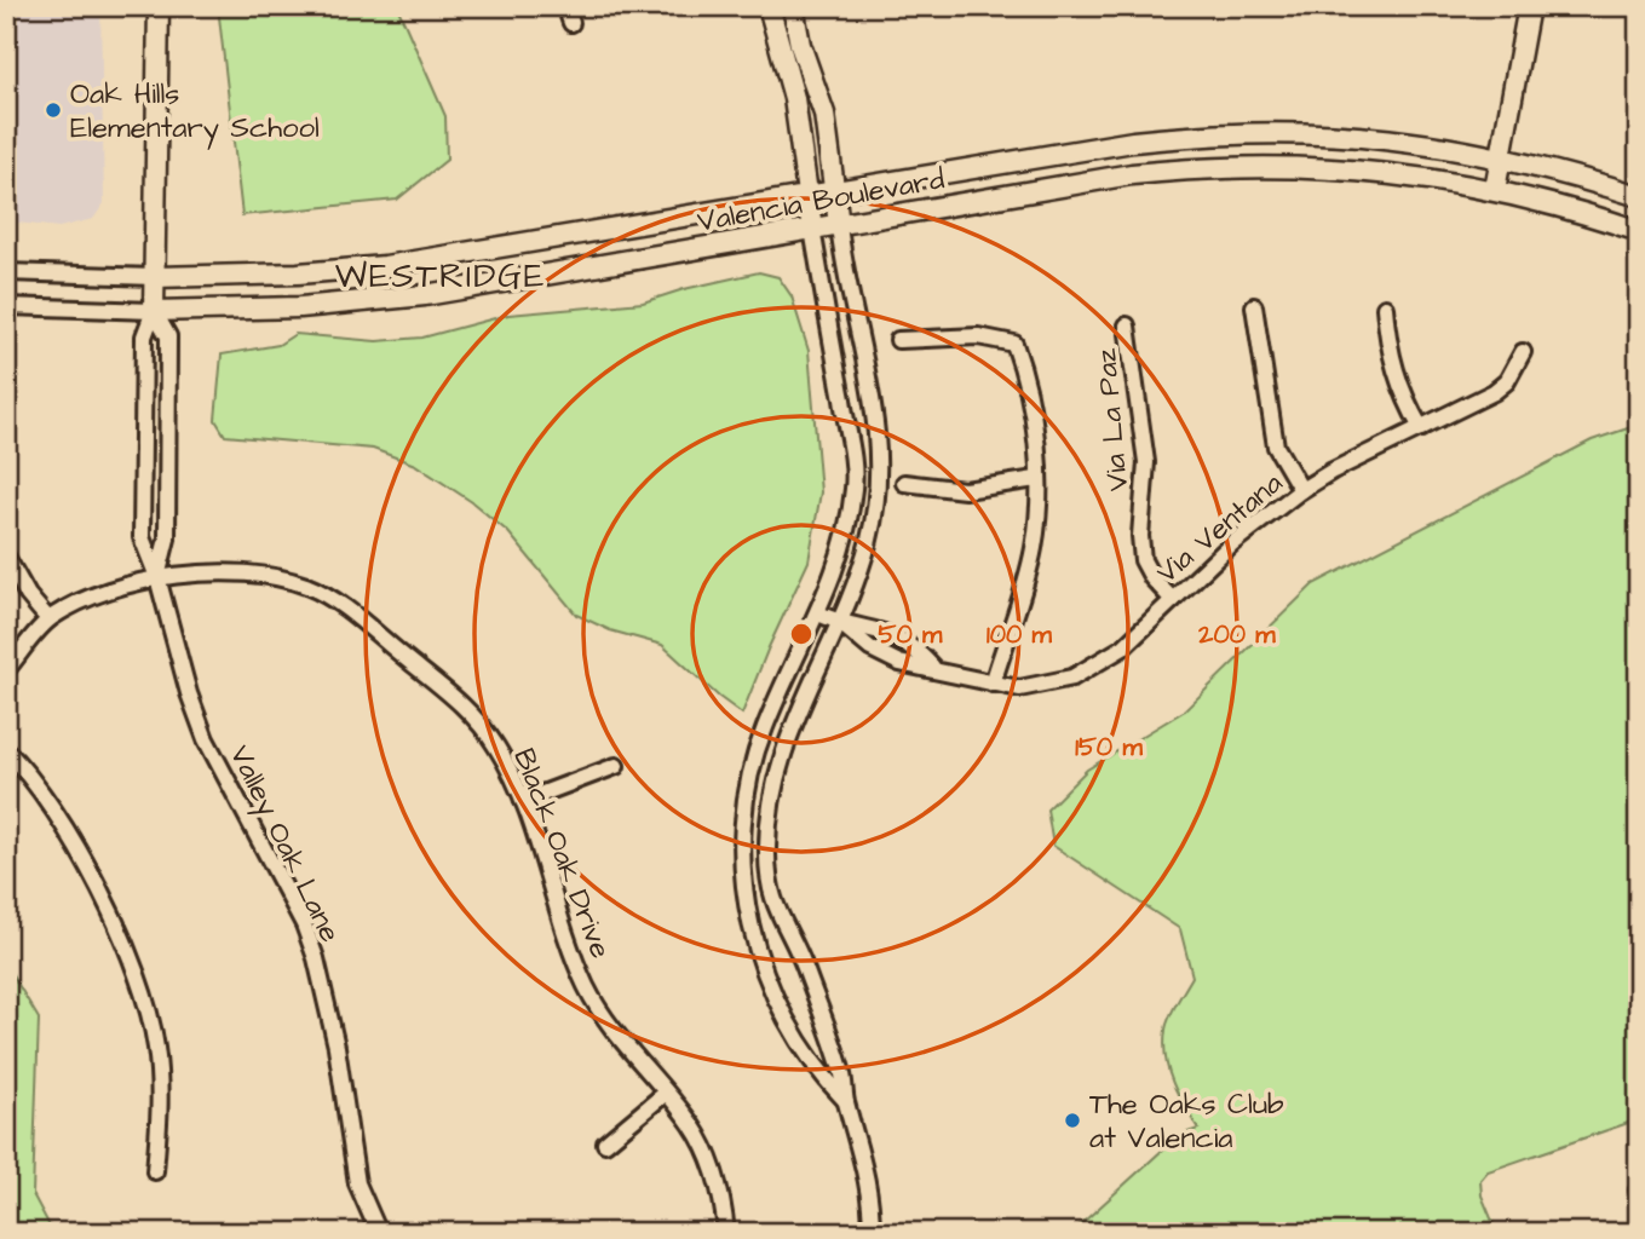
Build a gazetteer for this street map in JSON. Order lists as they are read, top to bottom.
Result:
{
  "streets": {
    "street": [
      "Valencia Boulevard",
      "Via La Paz",
      "Via Ventana",
      "Valley Oak Lane",
      "Black Oak Drive"
    ]
  },
  "crossings": [
    ["Valencia Boulevard", "Valley Oak Lane"],
    ["Via La Paz", "Via Ventana"],
    ["Valley Oak Lane", "Black Oak Drive"]
  ],
  "districts": ["WESTRIDGE"],
  "places": ["Oak Hills Elementary School", "The Oaks Club at Valencia"],
  "rings": [
    "50 m",
    "100 m",
    "200 m",
    "150 m"
  ]
}
